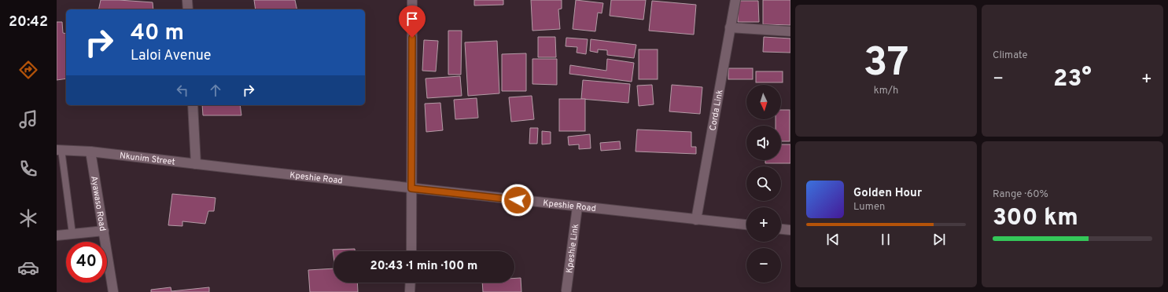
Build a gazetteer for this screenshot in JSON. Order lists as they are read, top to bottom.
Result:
{
  "streets": {
    "street": [
      "Corda Link",
      "Nkunim Street",
      "Kpeshie Road",
      "Ayawaso Road",
      "Kpeshie Link"
    ]
  },
  "crossings": [
    ["Corda Link", "Kpeshie Road"],
    ["Nkunim Street", "Kpeshie Road"],
    ["Nkunim Street", "Ayawaso Road"],
    ["Kpeshie Road", "Kpeshie Link"]
  ],
  "north": "bottom",
  "page": {
    "tabs": "20:42",
    "tile": [
      ["37", "km/h"],
      "Climate",
      ["Range · 60%", "300 km"]
    ],
    "turn": ["40 m", "Laloi Avenue"],
    "heat": ["−", "23°", "+"],
    "map_buttons": ["+", "−"],
    "song": ["Golden Hour", "Lumen"],
    "limit": "40",
    "trip": "20:43 · 1 min · 100 m"
  }
}
